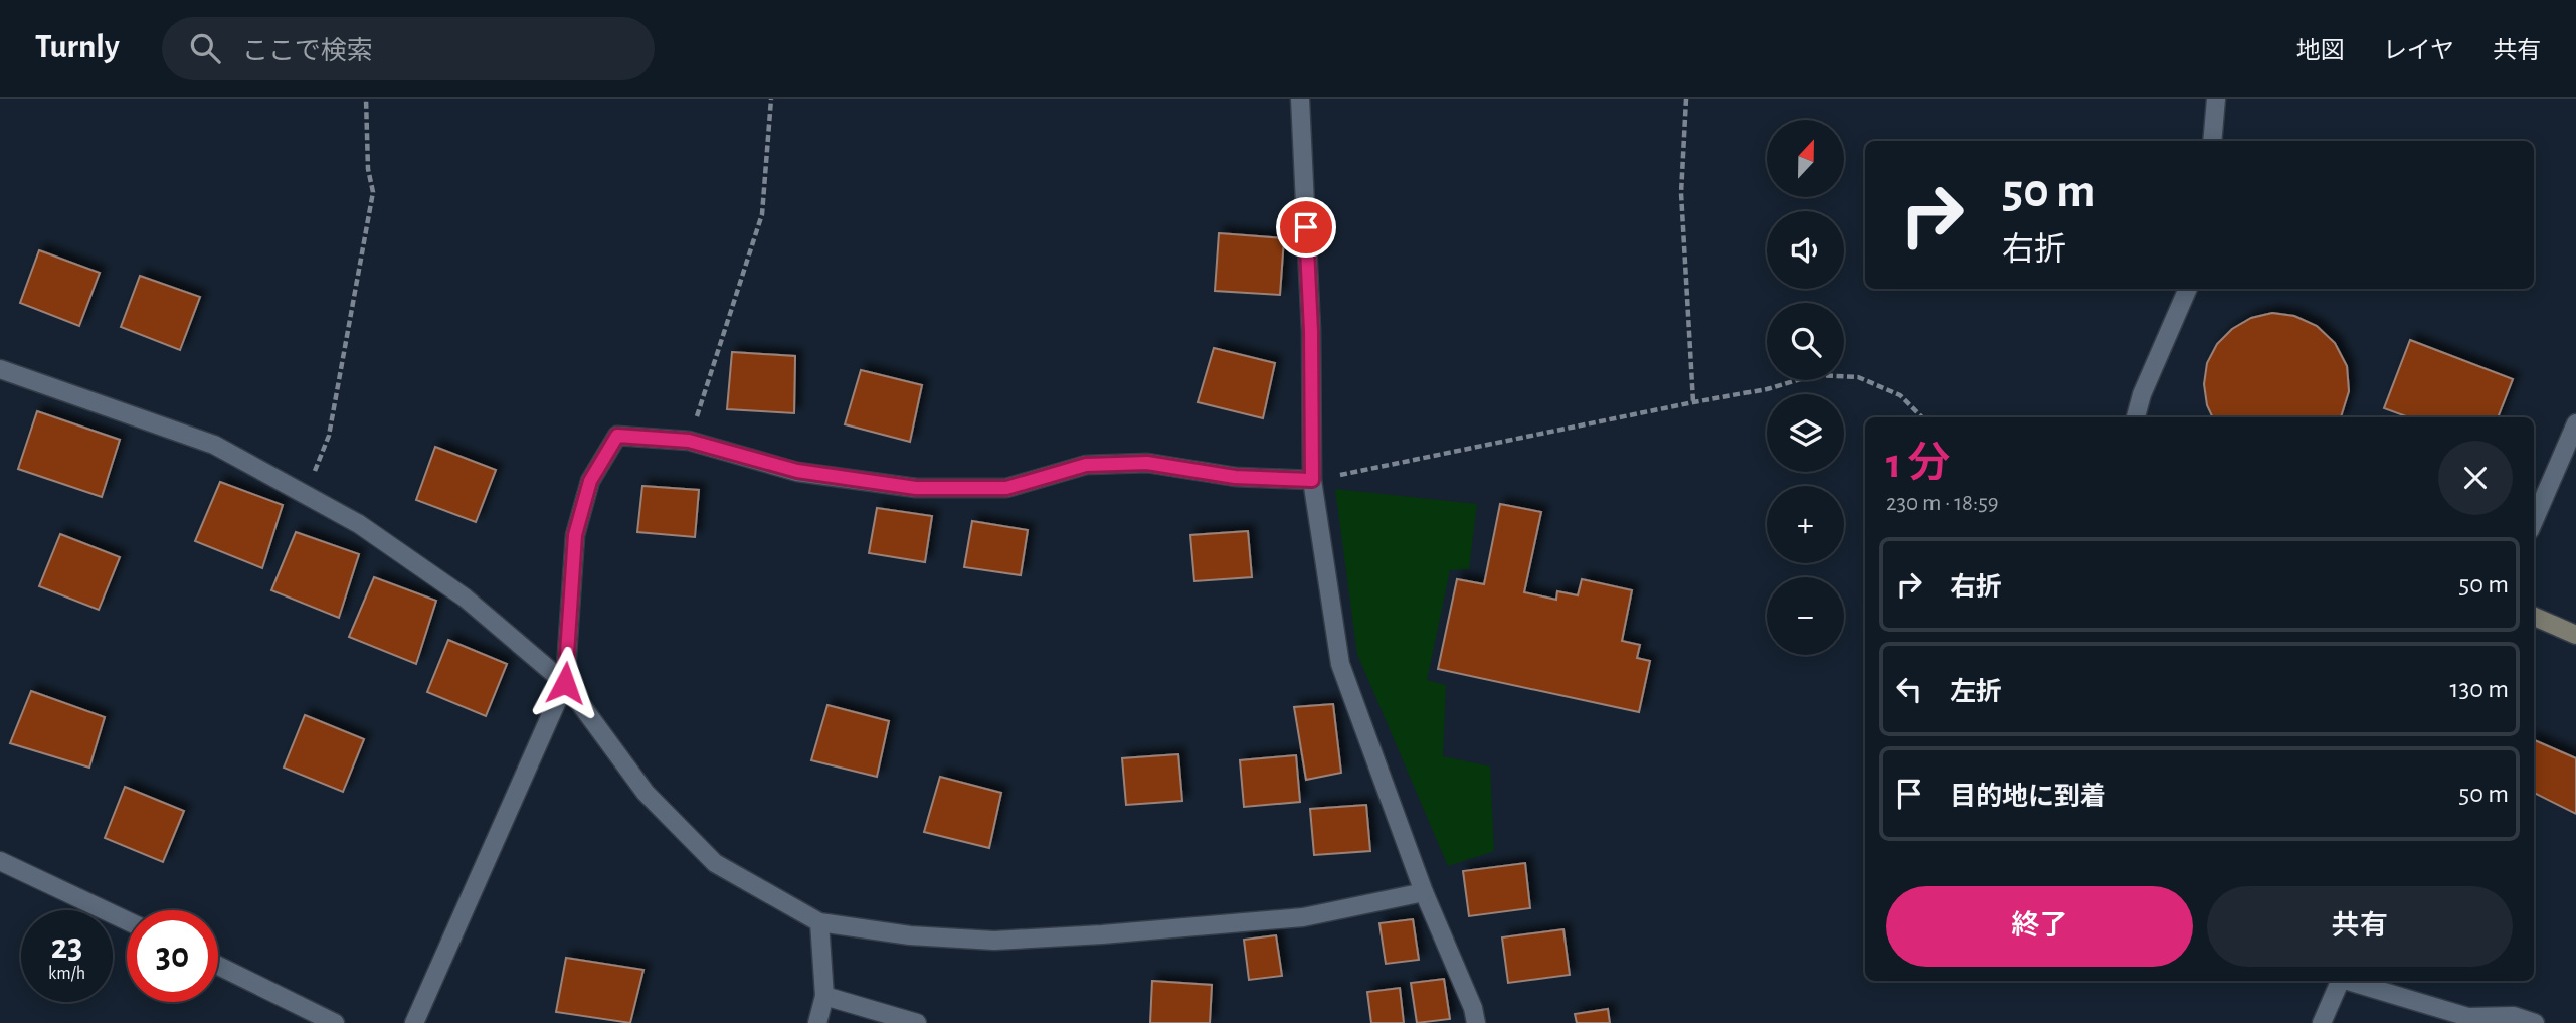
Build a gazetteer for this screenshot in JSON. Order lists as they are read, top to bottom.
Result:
{
  "north": "top",
  "page": {
    "header": "Turnly",
    "search": "ここで検索",
    "nav": ["地図", "レイヤ", "共有"],
    "map_buttons": ["+", "−"],
    "turn": ["50 m", "右折"],
    "heading": ["1 分", "230 m · 18:59"],
    "list": [
      {
        "name": "右折",
        "value": "50 m"
      },
      {
        "name": "左折",
        "value": "130 m"
      },
      {
        "name": "目的地に到着",
        "value": "50 m"
      }
    ],
    "buttons": ["終了", "共有"],
    "speed": "23 km/h",
    "limit": "30"
  }
}
